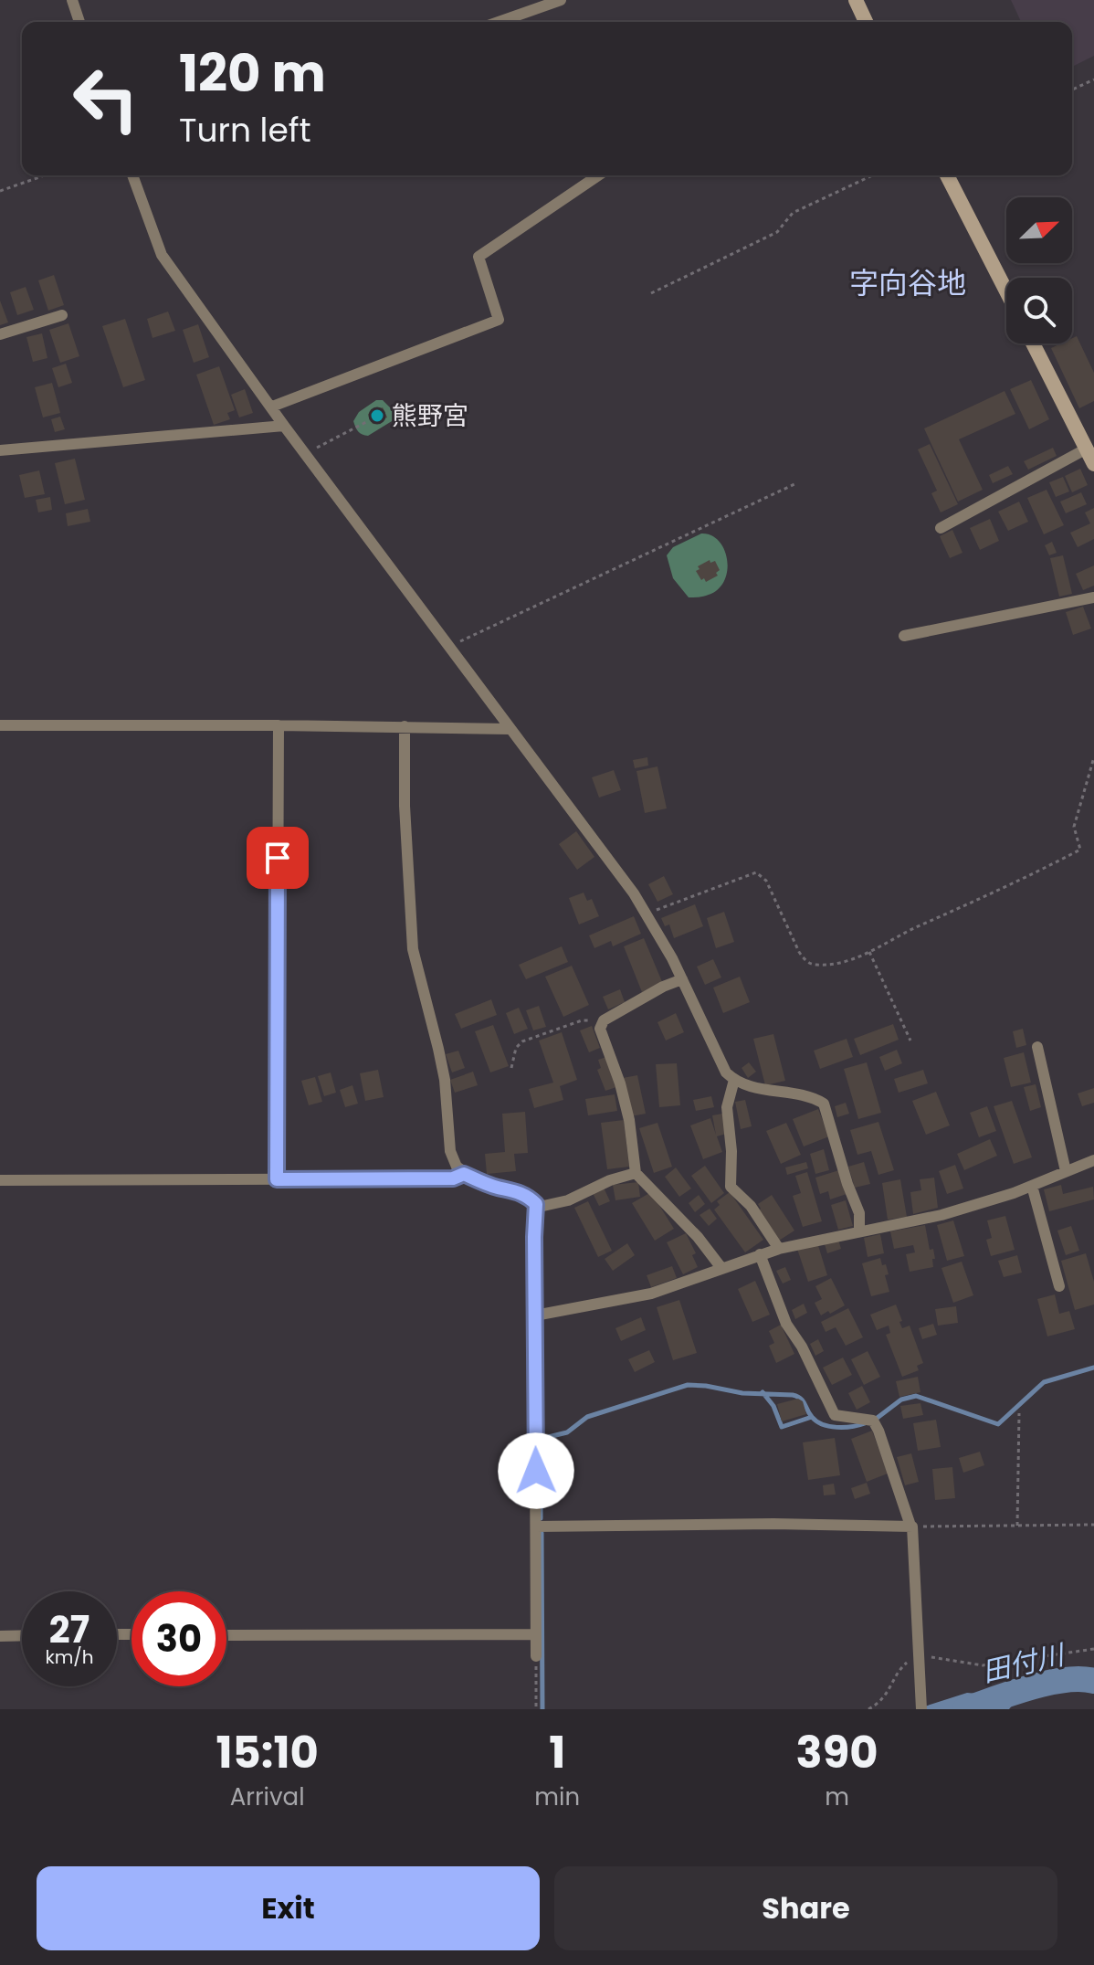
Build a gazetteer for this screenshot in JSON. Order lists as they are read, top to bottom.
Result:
{
  "districts": ["字向谷地"],
  "water": ["田付川"],
  "places": ["熊野宮"],
  "north": "top right",
  "page": {
    "turn": ["120 m", "Turn left"],
    "speed": "27 km/h",
    "limit": "30",
    "eta": [
      "15:10",
      "Arrival",
      "1",
      "min",
      "390",
      "m"
    ],
    "buttons": ["Exit", "Share"]
  }
}
